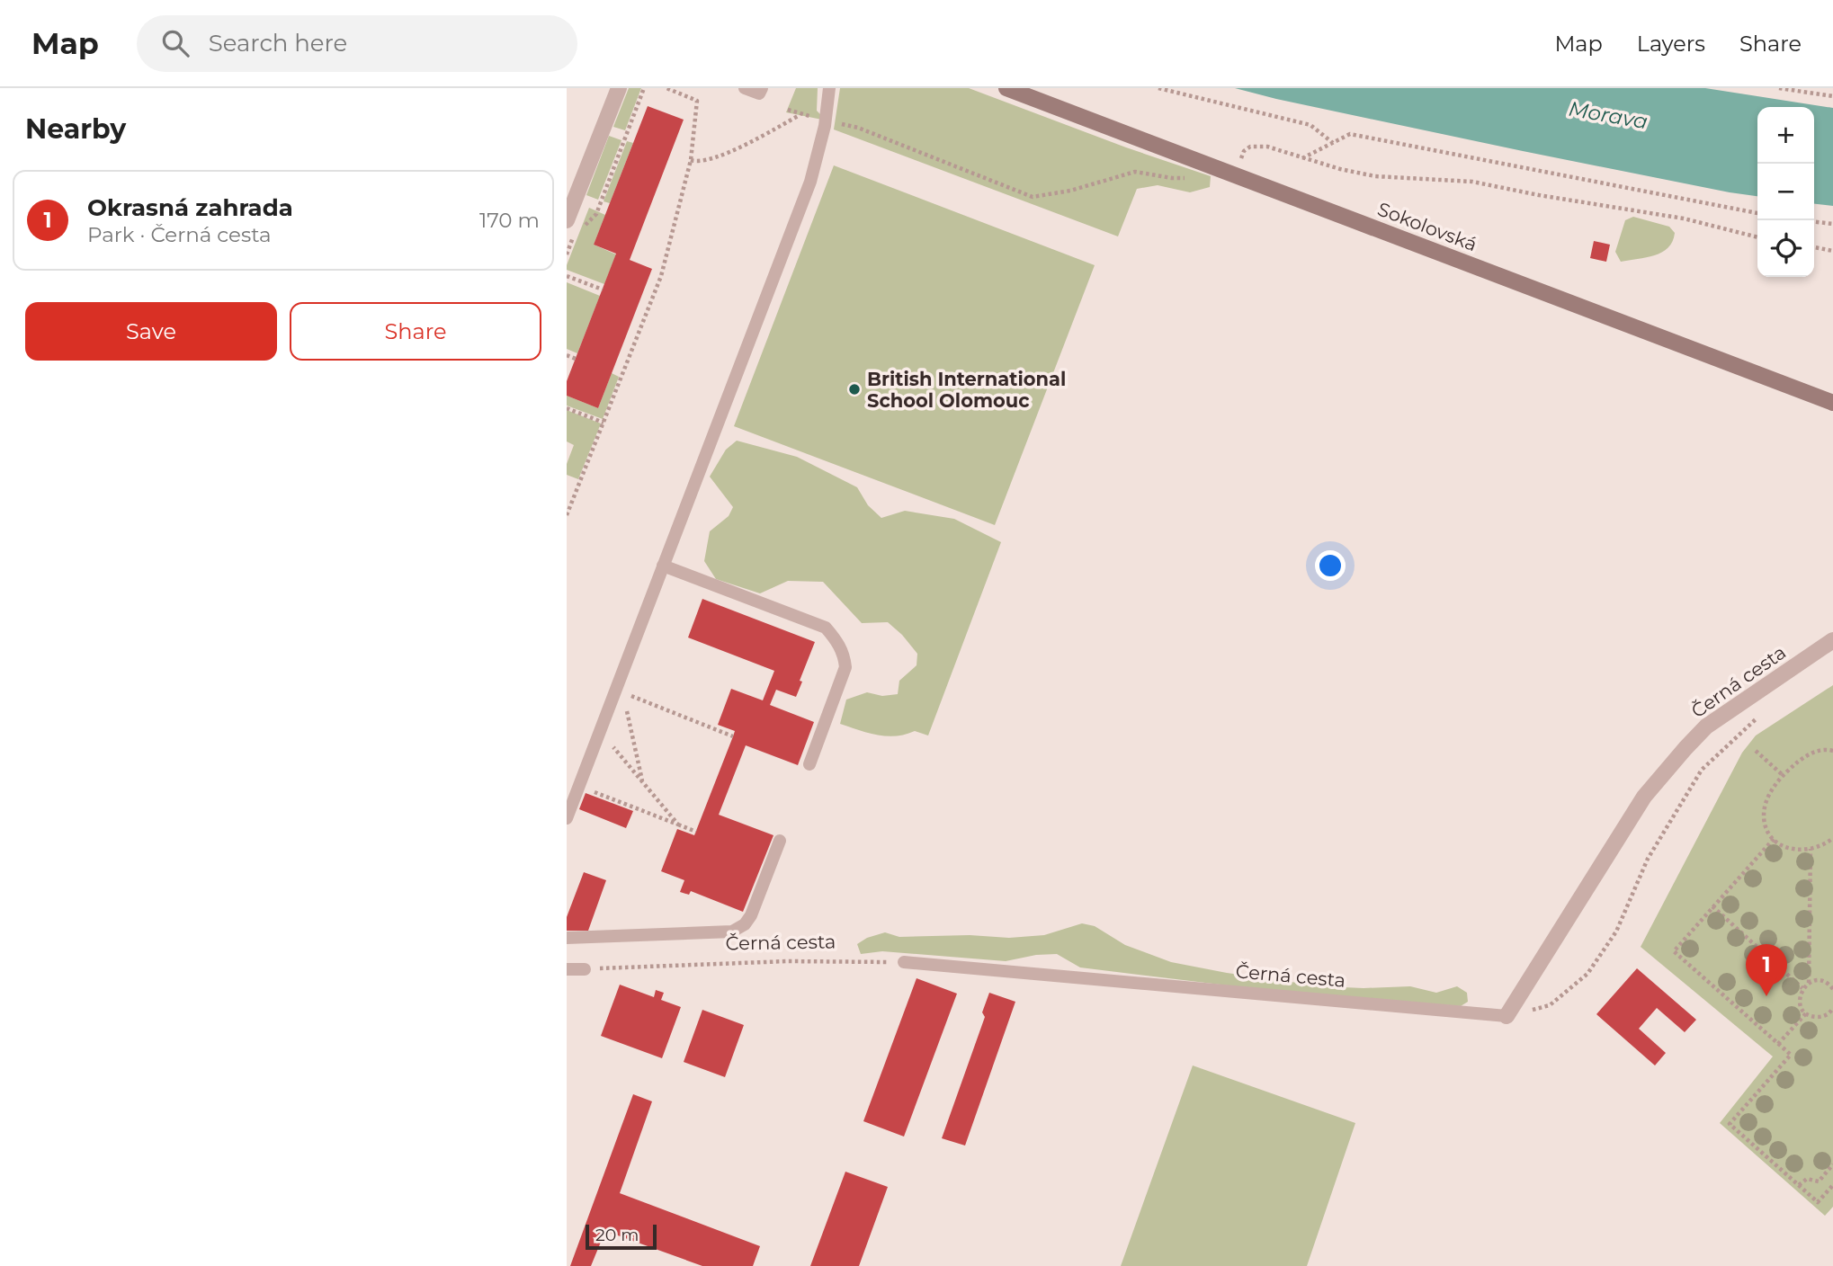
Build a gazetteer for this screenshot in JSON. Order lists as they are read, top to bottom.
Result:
{
  "streets": {
    "street": ["Sokolovská", "Černá cesta"]
  },
  "water": ["Morava"],
  "places": ["British International School Olomouc"],
  "scale_bar": "20 m",
  "page": {
    "header": "Map",
    "search": "Search here",
    "nav": ["Map", "Layers", "Share"],
    "heading": "Nearby",
    "map_buttons": ["+", "−"],
    "list": [
      {
        "mark": "1",
        "name": "Okrasná zahrada",
        "note": "Park · Černá cesta",
        "value": "170 m"
      }
    ],
    "buttons": ["Save", "Share"],
    "pins": "1",
    "scale": "20 m"
  }
}
